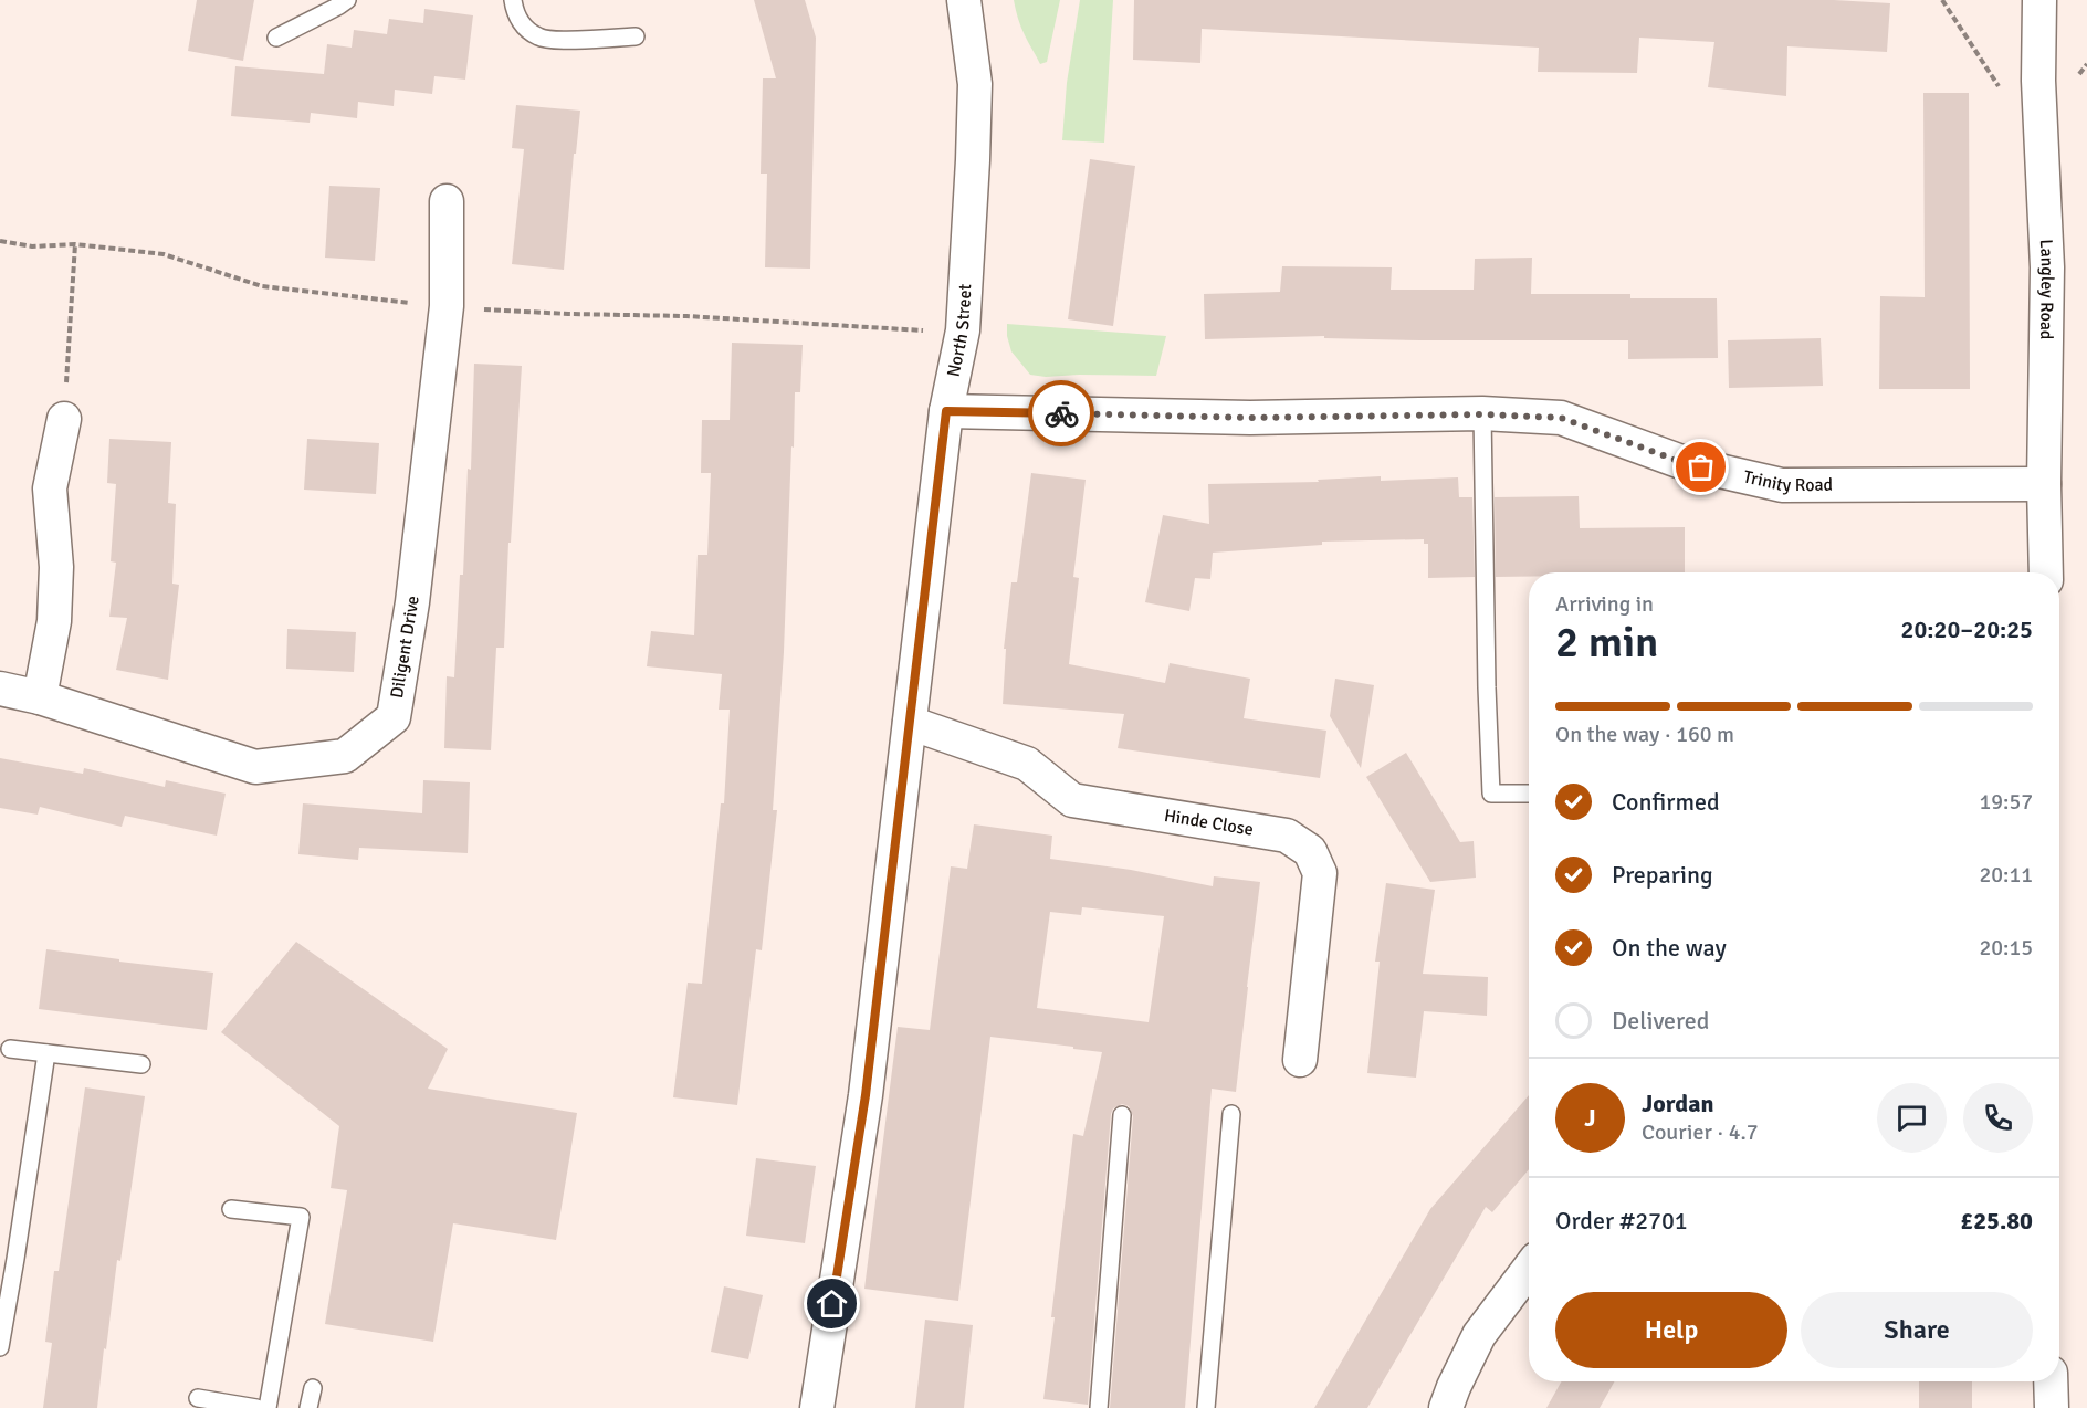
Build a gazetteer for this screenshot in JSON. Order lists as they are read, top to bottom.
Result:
{
  "streets": {
    "street": [
      "Langley Road",
      "North Street",
      "Trinity Road",
      "Diligent Drive",
      "Hinde Close"
    ]
  },
  "crossings": [
    ["Langley Road", "Trinity Road"],
    ["North Street", "Trinity Road"],
    ["North Street", "Hinde Close"]
  ],
  "page": {
    "heading": ["2 min", "Arriving in", "20:20–20:25"],
    "panel": [
      "Jordan",
      "Courier · 4.7",
      "Order #2701",
      "£25.80"
    ],
    "bar": "On the way · 160 m",
    "list": [
      ["Confirmed", "19:57"],
      ["Preparing", "20:11"],
      ["On the way", "20:15"],
      "Delivered"
    ],
    "round": "J",
    "buttons": ["Help", "Share"]
  }
}
